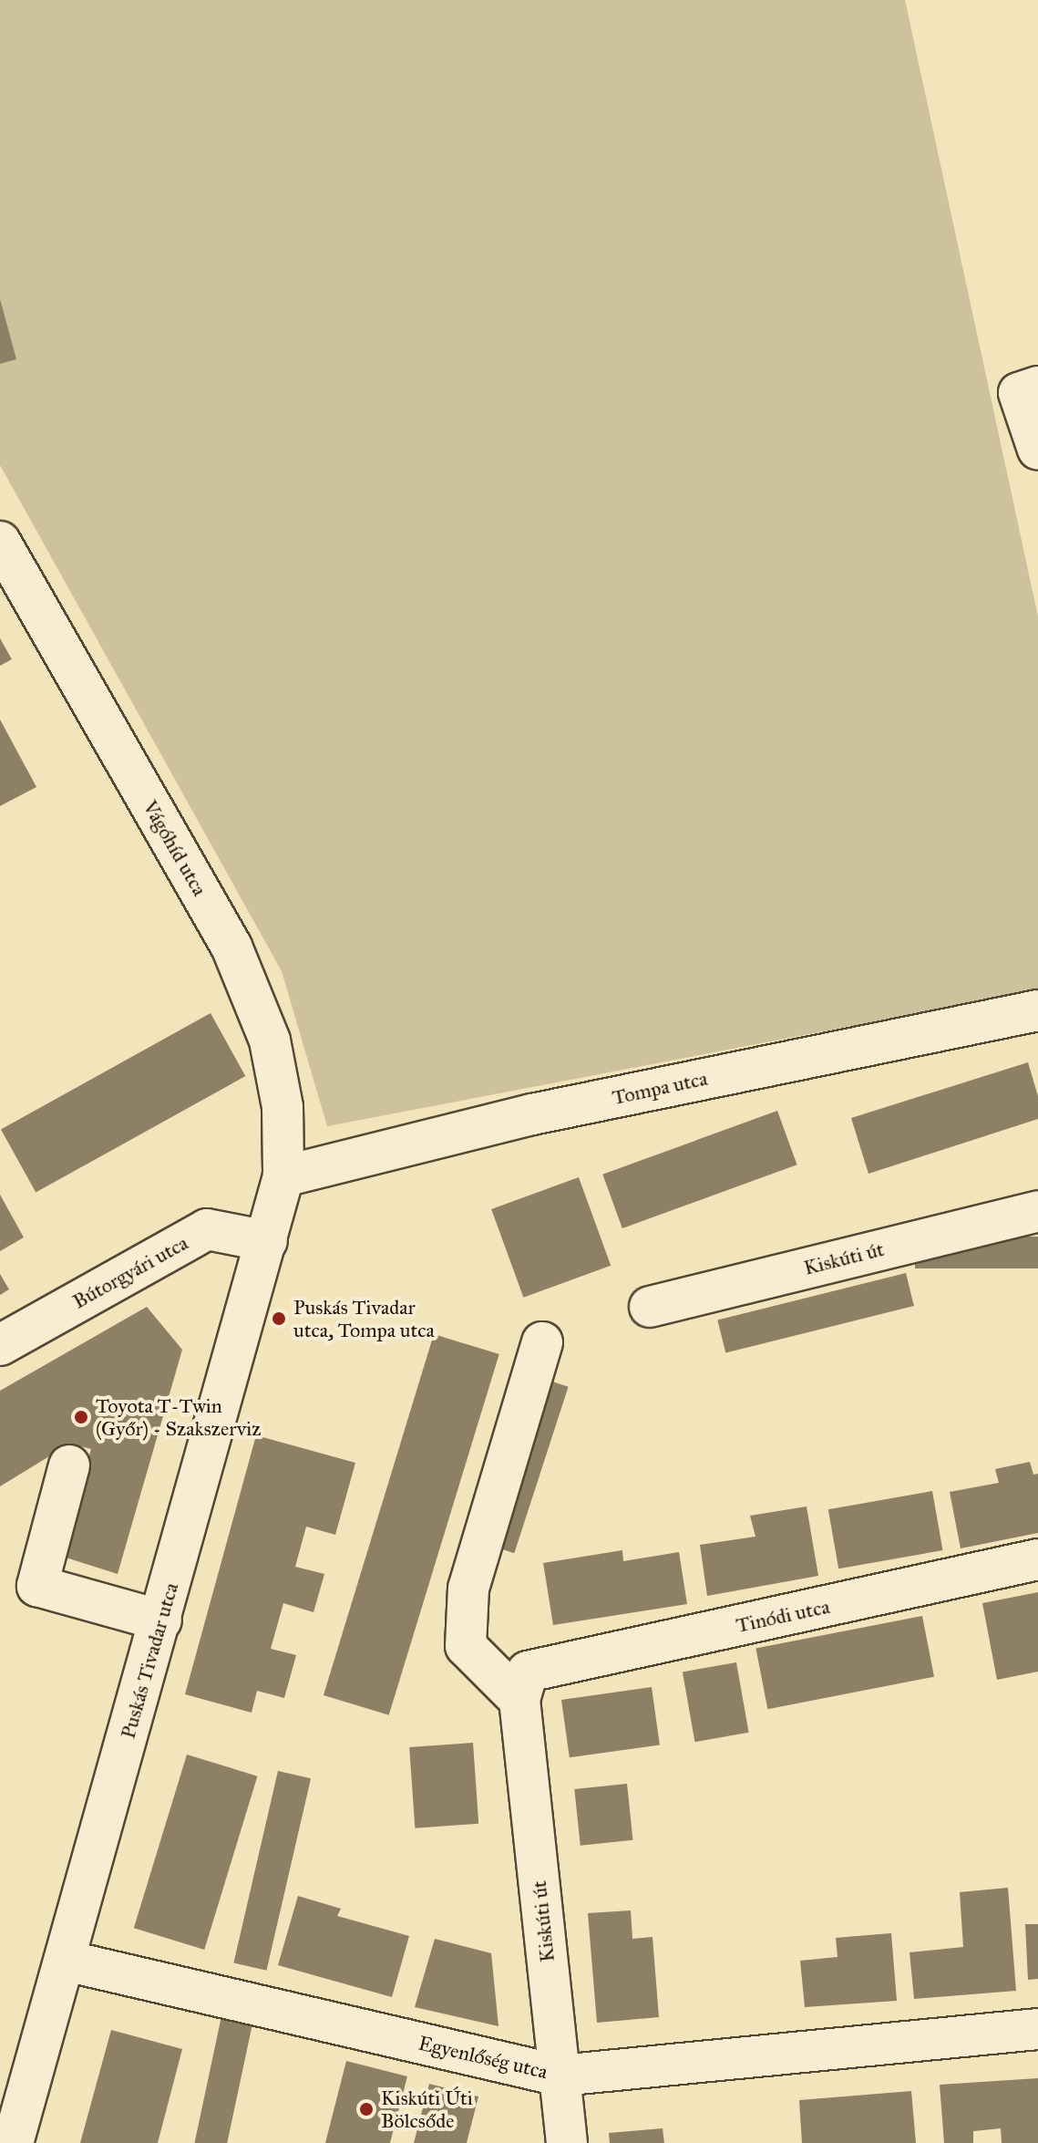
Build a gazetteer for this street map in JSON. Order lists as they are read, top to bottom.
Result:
{
  "streets": {
    "street": [
      "Vágóhíd utca",
      "Tompa utca",
      "Kiskúti út",
      "Bútorgyári utca",
      "Tinódi utca",
      "Puskás Tivadar utca",
      "Egyenlőség utca"
    ]
  },
  "crossings": [
    ["Vágóhíd utca", "Tompa utca"],
    ["Vágóhíd utca", "Puskás Tivadar utca"],
    ["Tompa utca", "Puskás Tivadar utca"],
    ["Kiskúti út", "Tinódi utca"],
    ["Kiskúti út", "Egyenlőség utca"],
    ["Bútorgyári utca", "Puskás Tivadar utca"],
    ["Puskás Tivadar utca", "Egyenlőség utca"]
  ],
  "places": ["Puskás Tivadar utca, Tompa utca", "Toyota T-Twin (Győr) - Szakszerviz", "Kiskúti Úti Bölcsőde"]
}
